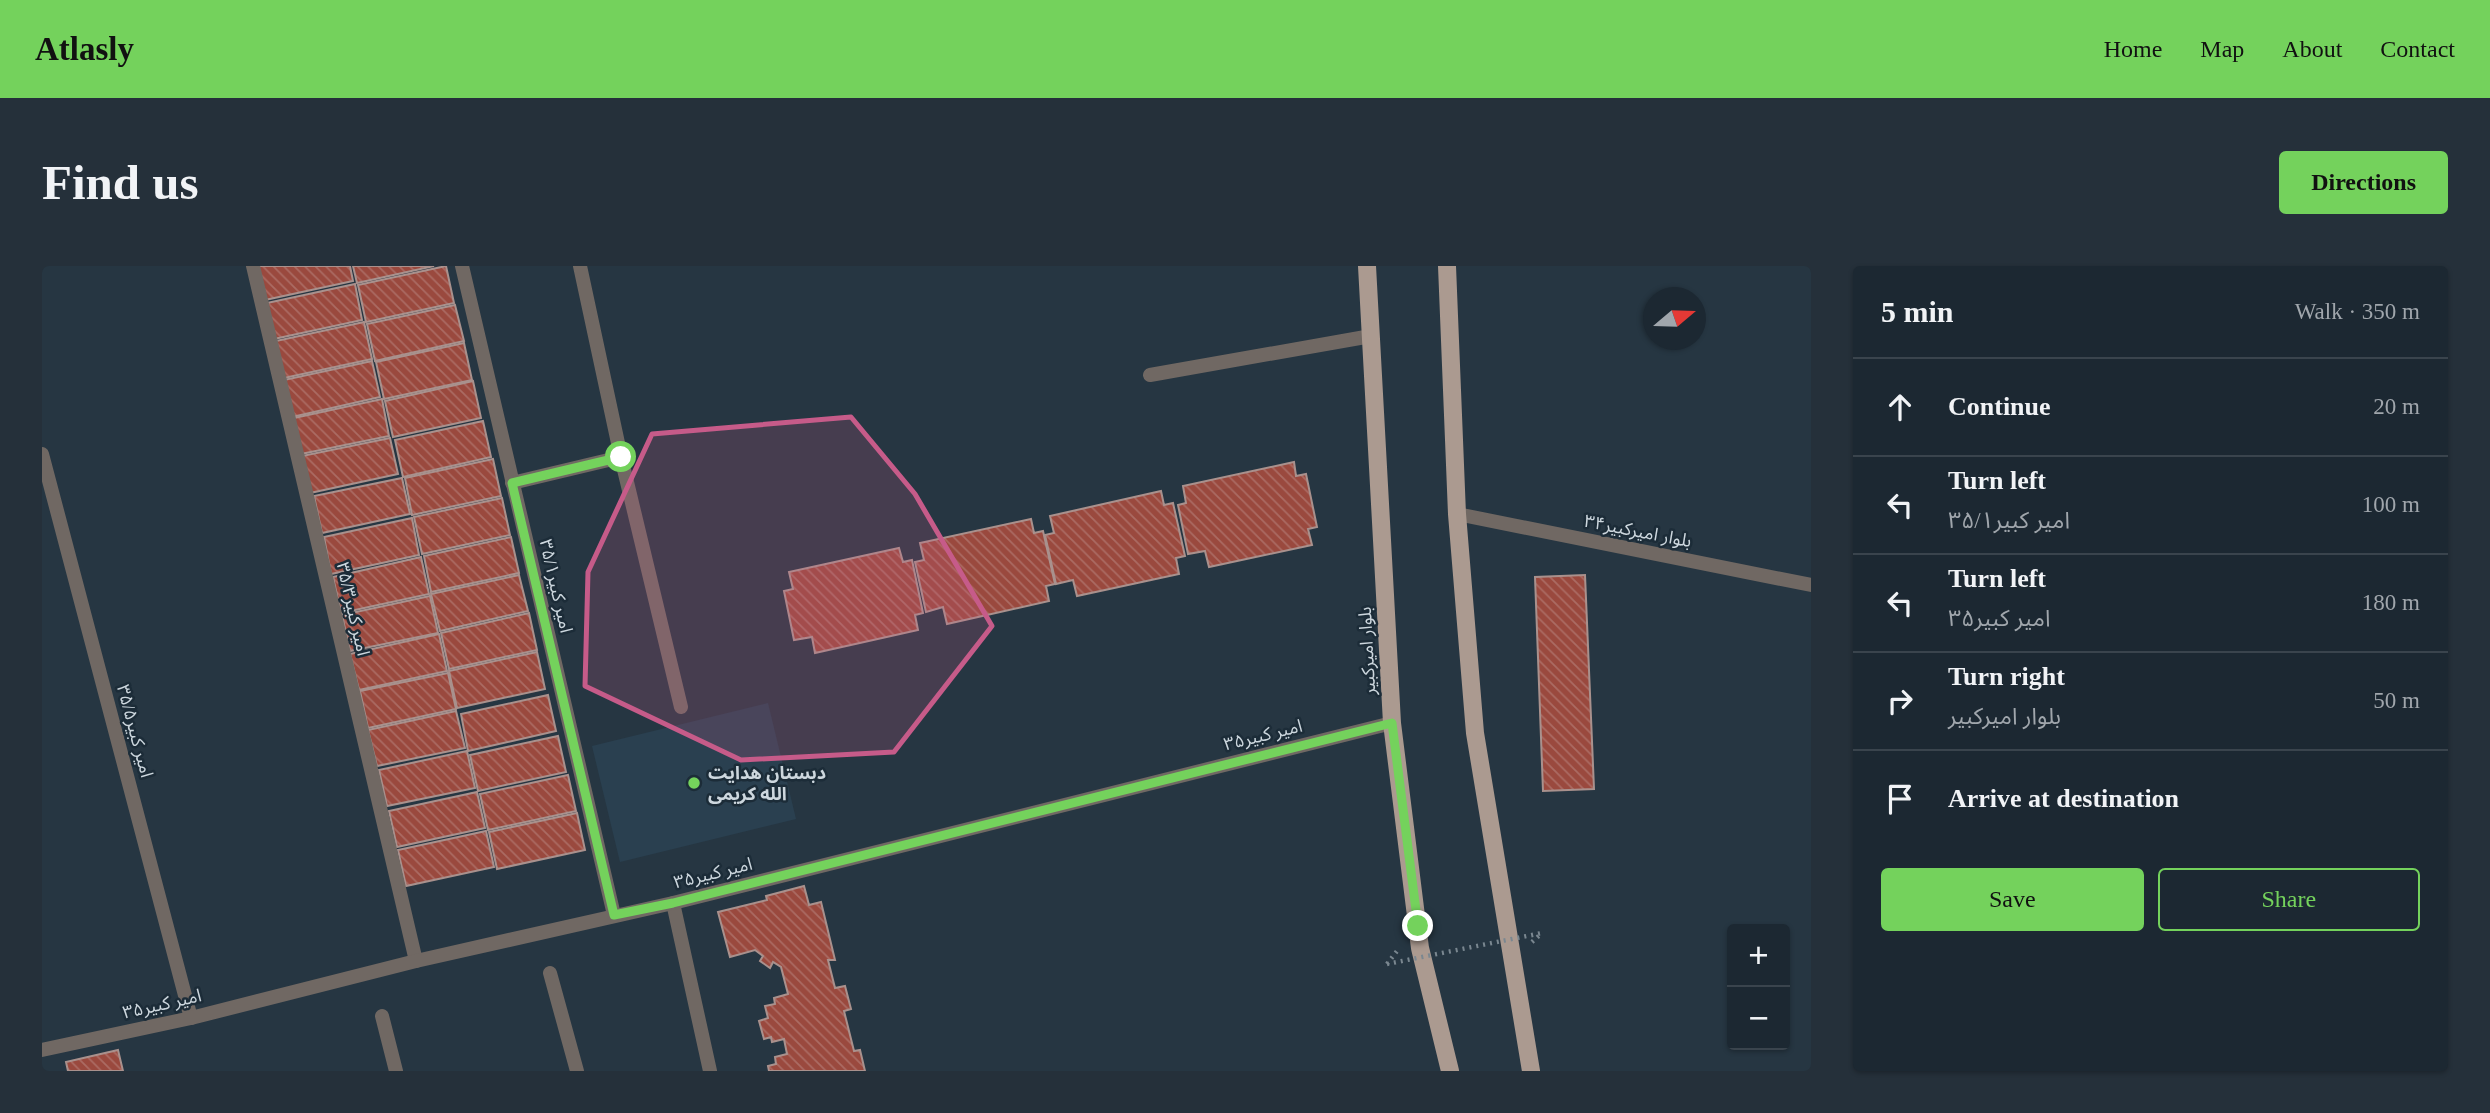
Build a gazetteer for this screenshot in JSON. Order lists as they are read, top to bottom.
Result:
{
  "streets": {
    "main road": ["بلوار امیرکبیر"],
    "street": [
      "بلوار امیرکبیر۳۴",
      "امیر کبیر۳۵/۱",
      "امیر کبیر۳۵/۳",
      "امیر کبیر۳۵/۵",
      "امیر کبیر۳۵"
    ]
  },
  "crossings": [
    ["امیر کبیر۳۵/۱", "امیر کبیر۳۵"],
    ["امیر کبیر۳۵/۳", "امیر کبیر۳۵"],
    ["بلوار امیرکبیر", "امیر کبیر۳۵"],
    ["امیر کبیر۳۵/۵", "امیر کبیر۳۵"]
  ],
  "places": ["دبستان هدایت الله کریمی"],
  "north": "right",
  "page": {
    "header": "Atlasly",
    "nav": [
      "Home",
      "Map",
      "About",
      "Contact"
    ],
    "buttons": [
      "Directions",
      ["Save", "Share"]
    ],
    "title": "Find us",
    "heading": ["5 min", "Walk · 350 m"],
    "list": [
      ["Continue", "20 m"],
      ["Turn left", "امیر کبیر۳۵/۱", "100 m"],
      ["Turn left", "امیر کبیر۳۵", "180 m"],
      ["Turn right", "بلوار امیرکبیر", "50 m"],
      "Arrive at destination"
    ],
    "map_buttons": ["+", "−"]
  }
}
